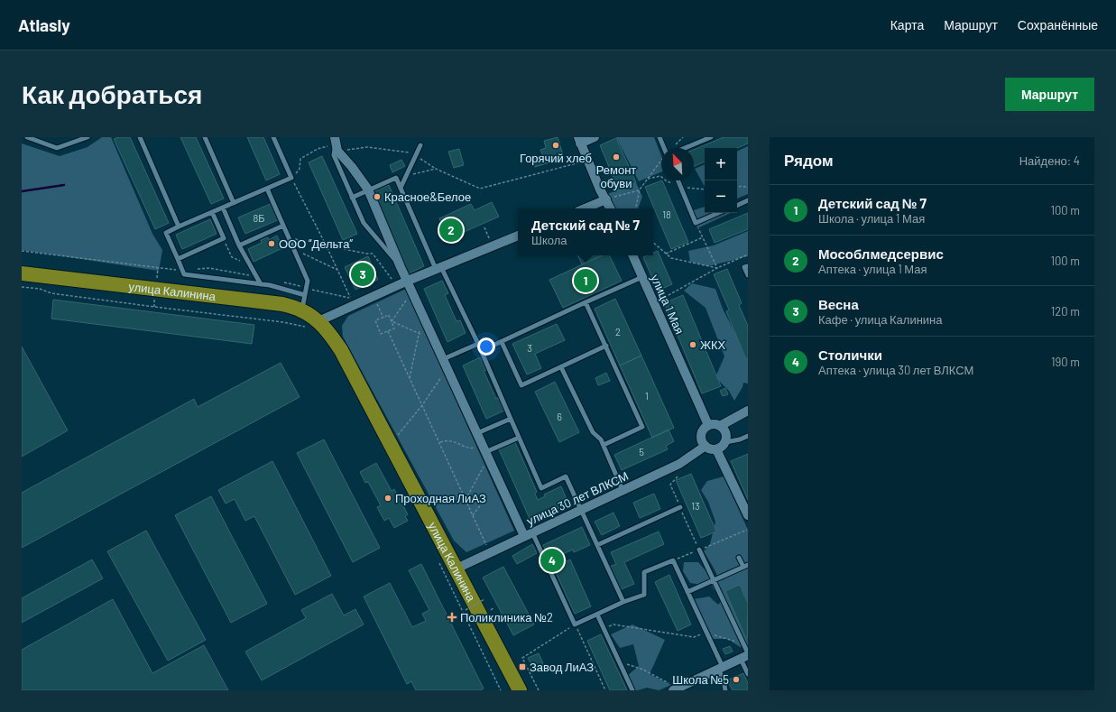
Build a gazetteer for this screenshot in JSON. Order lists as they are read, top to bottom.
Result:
{
  "streets": {
    "highway": ["улица Калинина"],
    "street": ["улица 1 Мая", "улица 30 лет ВЛКСМ"]
  },
  "crossings": [
    ["улица Калинина", "улица 30 лет ВЛКСМ"],
    ["улица 1 Мая", "улица 30 лет ВЛКСМ"]
  ],
  "places": {
    "other": [
      "Горячий хлеб",
      "Ремонт обуви",
      "Красное&Белое",
      "ООО “Дельта”",
      "ЖКХ",
      "Проходная ЛиАЗ",
      "Школа №5"
    ],
    "health": ["Поликлиника №2"],
    "transit": ["Завод ЛиАЗ"]
  },
  "house_numbers": [
    "18",
    "8Б",
    "2",
    "3",
    "1",
    "6",
    "5",
    "13"
  ],
  "north": "top left",
  "page": {
    "header": "Atlasly",
    "nav": ["Карта", "Маршрут", "Сохранённые"],
    "buttons": "Маршрут",
    "title": "Как добраться",
    "heading": ["Рядом", "Найдено: 4"],
    "map_buttons": ["+", "−"],
    "list": [
      {
        "mark": "1",
        "name": "Детский сад № 7",
        "note": "Школа · улица 1 Мая",
        "value": "100 m"
      },
      {
        "mark": "2",
        "name": "Мособлмедсервис",
        "note": "Аптека · улица 1 Мая",
        "value": "100 m"
      },
      {
        "mark": "3",
        "name": "Весна",
        "note": "Кафе · улица Калинина",
        "value": "120 m"
      },
      {
        "mark": "4",
        "name": "Столички",
        "note": "Аптека · улица 30 лет ВЛКСМ",
        "value": "190 m"
      }
    ],
    "popup": ["Детский сад № 7", "Школа"],
    "pins": [
      "2",
      "3",
      "1",
      "4"
    ]
  }
}
